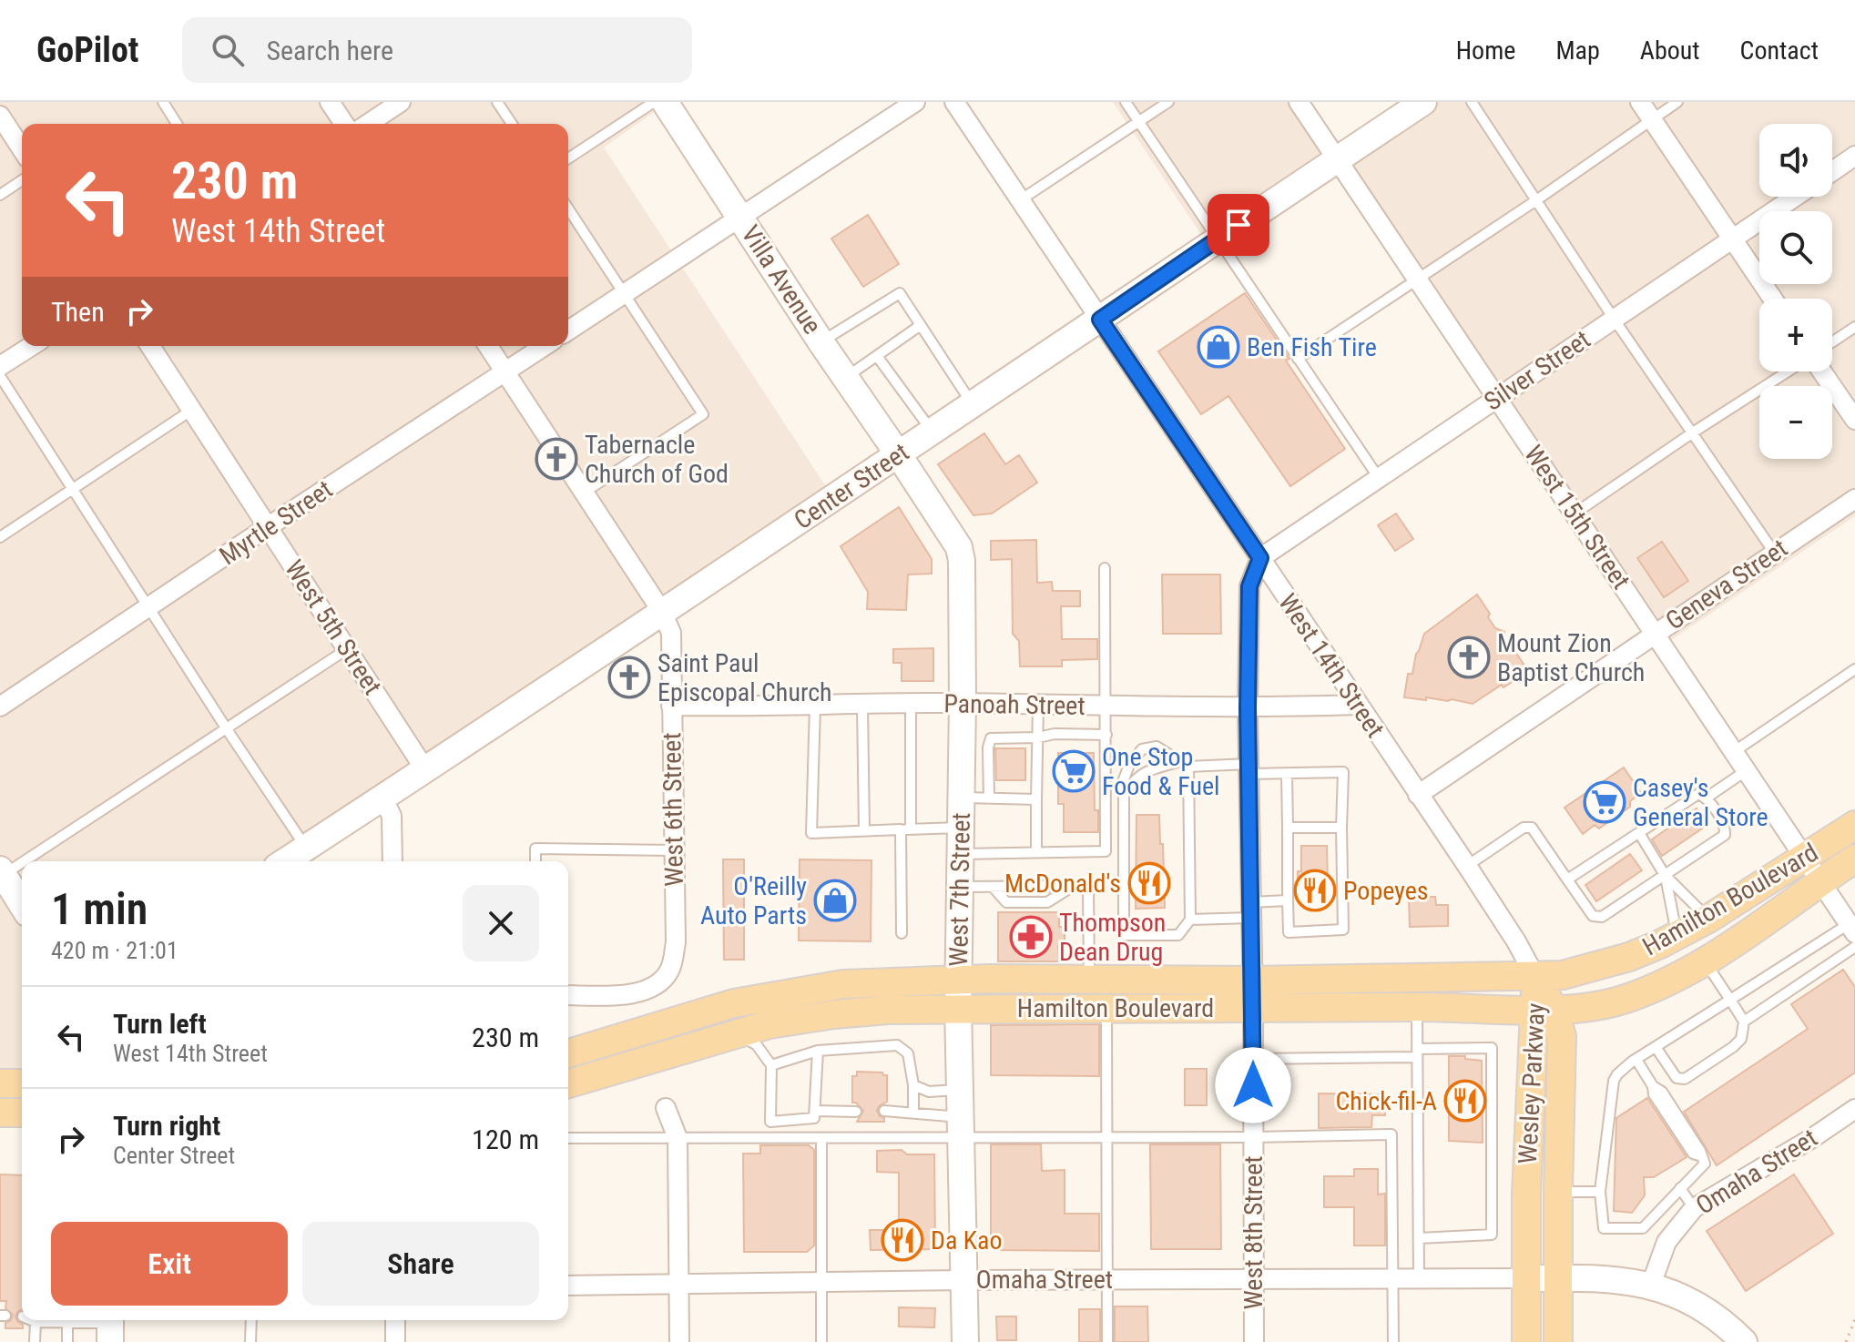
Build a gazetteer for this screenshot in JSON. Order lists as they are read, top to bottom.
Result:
{
  "streets": {
    "main road": [
      "Villa Avenue",
      "Center Street",
      "West 7th Street",
      "Hamilton Boulevard",
      "Wesley Parkway"
    ],
    "street": [
      "Silver Street",
      "West 15th Street",
      "Myrtle Street",
      "Geneva Street",
      "West 5th Street",
      "West 14th Street",
      "Panoah Street",
      "West 6th Street",
      "Omaha Street",
      "West 8th Street"
    ]
  },
  "crossings": [
    ["Villa Avenue", "Center Street"],
    ["Villa Avenue", "West 7th Street"],
    ["Silver Street", "West 15th Street"],
    ["Silver Street", "West 14th Street"],
    ["Silver Street", "West 8th Street"],
    ["Center Street", "West 15th Street"],
    ["Center Street", "West 5th Street"],
    ["Center Street", "West 14th Street"],
    ["Center Street", "West 6th Street"],
    ["Center Street", "West 7th Street"],
    ["West 15th Street", "Geneva Street"],
    ["West 15th Street", "Hamilton Boulevard"],
    ["Myrtle Street", "West 5th Street"],
    ["Myrtle Street", "West 6th Street"],
    ["Geneva Street", "West 14th Street"],
    ["West 14th Street", "Panoah Street"],
    ["West 14th Street", "Hamilton Boulevard"],
    ["West 14th Street", "Wesley Parkway"],
    ["West 14th Street", "West 8th Street"],
    ["Panoah Street", "West 6th Street"],
    ["Panoah Street", "West 7th Street"],
    ["Panoah Street", "West 8th Street"],
    ["West 7th Street", "Hamilton Boulevard"],
    ["West 7th Street", "Omaha Street"],
    ["Hamilton Boulevard", "Wesley Parkway"],
    ["Hamilton Boulevard", "West 8th Street"],
    ["Wesley Parkway", "Omaha Street"],
    ["Omaha Street", "West 8th Street"]
  ],
  "places": {
    "shop": ["Ben Fish Tire", "O'Reilly Auto Parts"],
    "church": ["Tabernacle Church of God", "Mount Zion Baptist Church", "Saint Paul Episcopal Church"],
    "supermarket": ["One Stop Food & Fuel", "Casey's General Store"],
    "restaurant": [
      "McDonald's",
      "Popeyes",
      "Chick-fil-A",
      "Da Kao"
    ],
    "pharmacy": ["Thompson Dean Drug"]
  },
  "page": {
    "header": "GoPilot",
    "search": "Search here",
    "nav": [
      "Home",
      "Map",
      "About",
      "Contact"
    ],
    "map_buttons": ["+", "−"],
    "turn": ["230 m", "West 14th Street"],
    "then": "Then",
    "heading": ["1 min", "420 m · 21:01"],
    "list": [
      {
        "name": "Turn left",
        "note": "West 14th Street",
        "value": "230 m"
      },
      {
        "name": "Turn right",
        "note": "Center Street",
        "value": "120 m"
      }
    ],
    "buttons": ["Exit", "Share"]
  }
}
